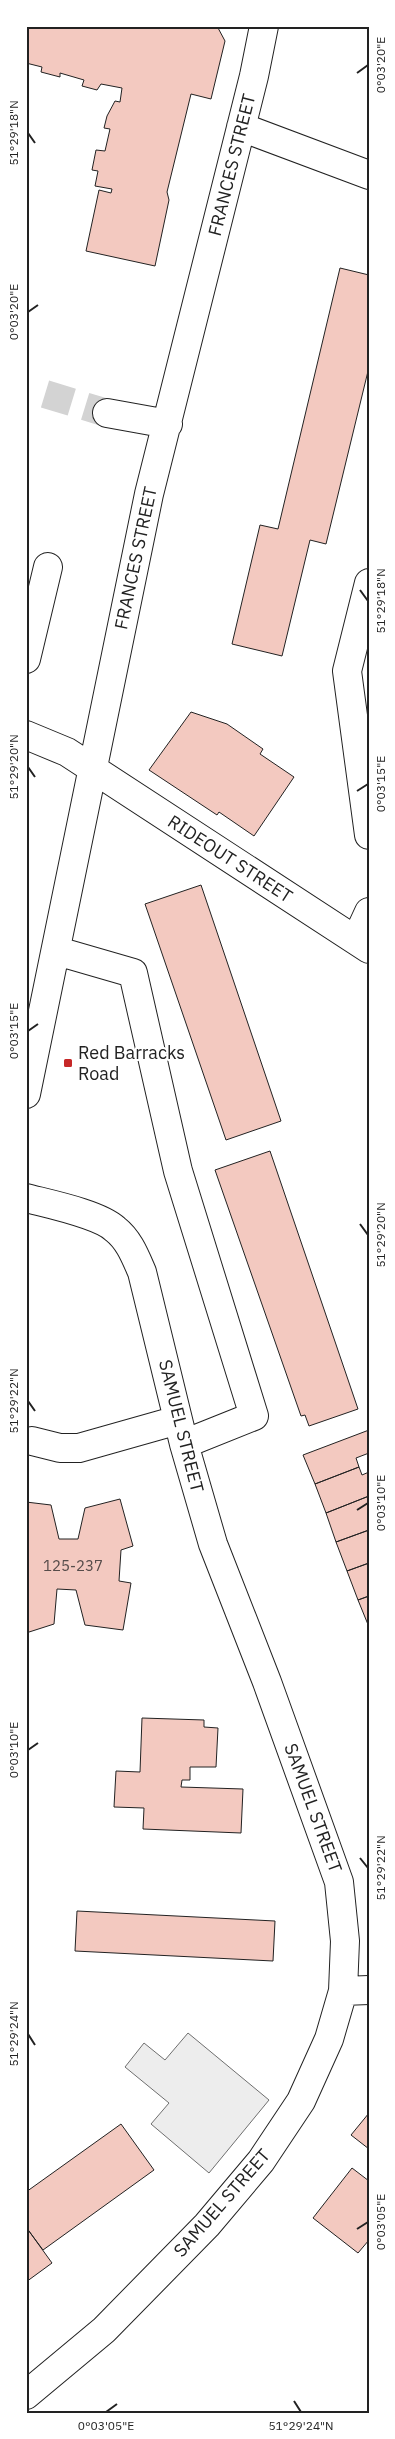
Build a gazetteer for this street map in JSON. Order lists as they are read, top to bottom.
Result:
{
  "streets": {
    "street": ["FRANCES STREET", "RIDEOUT STREET", "SAMUEL STREET"]
  },
  "crossings": [
    ["FRANCES STREET", "RIDEOUT STREET"]
  ],
  "places": {
    "transit": ["Red Barracks Road"]
  },
  "house_numbers": ["125-237"],
  "coordinates": [
    "0°03'20\"E",
    "51°29'18\"N",
    "51°29'20\"N",
    "0°03'15\"E",
    "51°29'22\"N",
    "0°03'10\"E",
    "51°29'24\"N",
    "0°03'05\"E"
  ]
}
